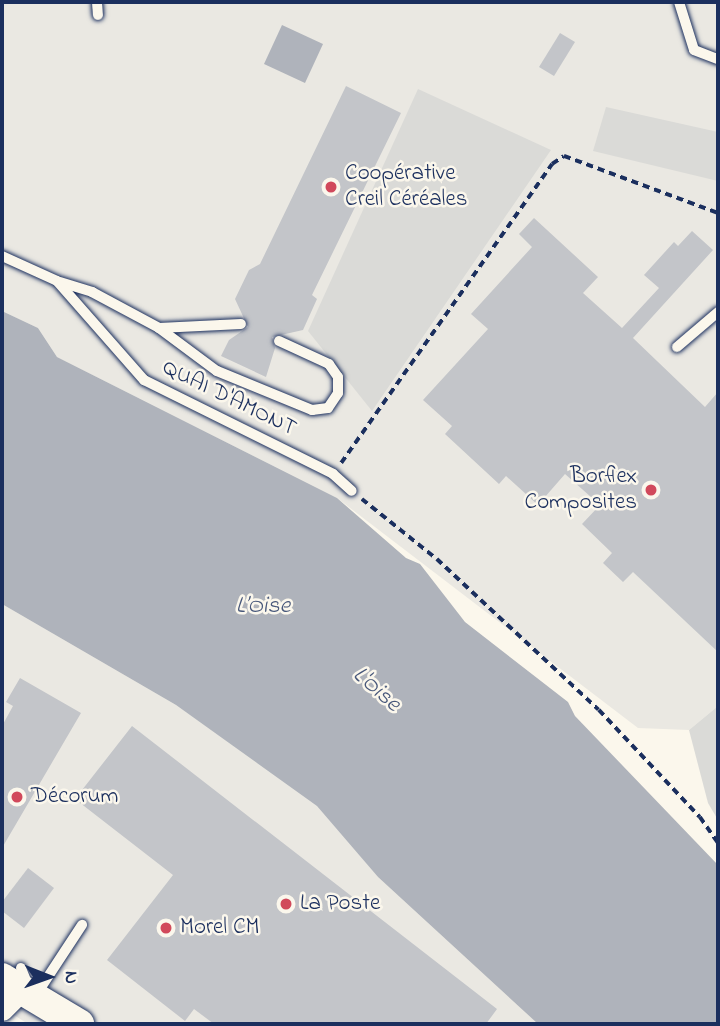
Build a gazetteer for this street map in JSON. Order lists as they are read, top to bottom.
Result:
{
  "streets": {
    "lane": ["QUAI D'AMONT"]
  },
  "water": ["L’Oise", "L'Oise"],
  "places": [
    "Coopérative Creil Céréales",
    "Borflex Composites",
    "Décorum",
    "La Poste",
    "Morel CM"
  ],
  "north": "right"
}
